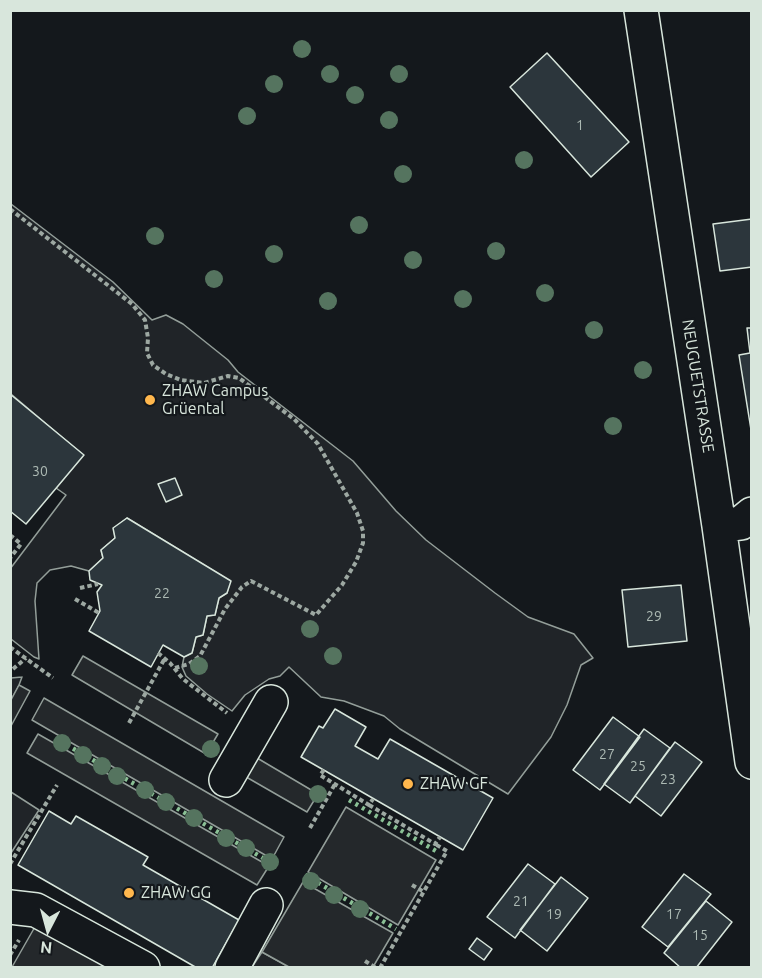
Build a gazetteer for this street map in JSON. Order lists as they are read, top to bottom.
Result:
{
  "streets": {
    "street": ["NEUGUETSTRASSE"]
  },
  "places": ["ZHAW Campus Grüental", "ZHAW GF", "ZHAW GG"],
  "house_numbers": [
    "1",
    "30",
    "22",
    "29",
    "27",
    "25",
    "23",
    "21",
    "19",
    "17",
    "15"
  ],
  "north": "bottom"
}
